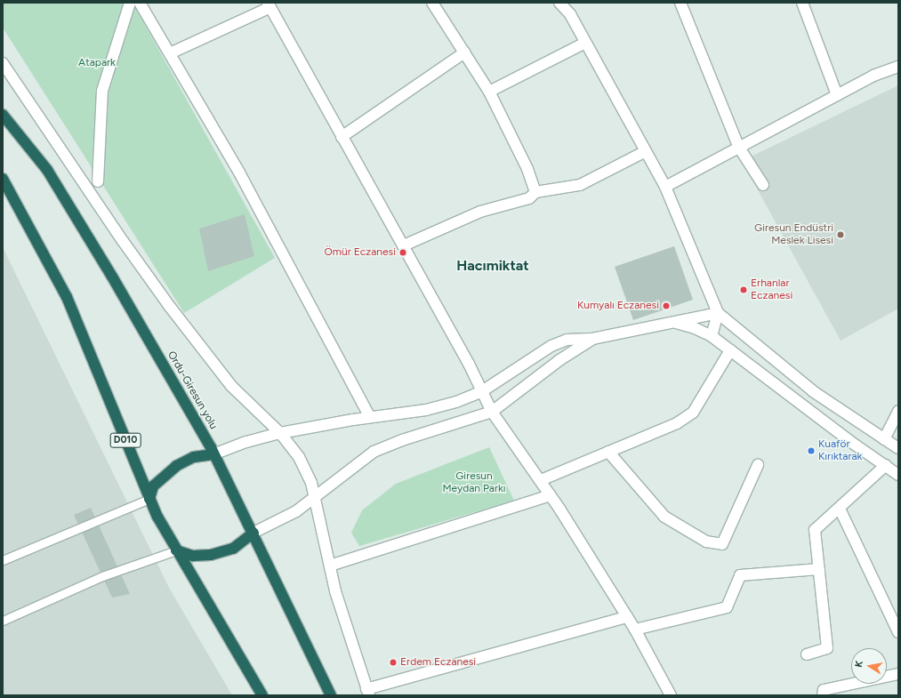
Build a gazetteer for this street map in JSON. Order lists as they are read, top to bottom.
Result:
{
  "streets": {
    "highway": ["Ordu-Giresun yolu", "D010"]
  },
  "crossings": [
    ["Ordu-Giresun yolu", "D010"]
  ],
  "districts": ["Hacımiktat"],
  "parks": ["Atapark", "Giresun Meydan Parkı"],
  "places": [
    "Giresun Endüstri Meslek Lisesi",
    "Ömür Eczanesi",
    "Erhanlar Eczanesi",
    "Kumyalı Eczanesi",
    "Kuaför Kırıktarak",
    "Erdem Eczanesi"
  ],
  "north": "left"
}
